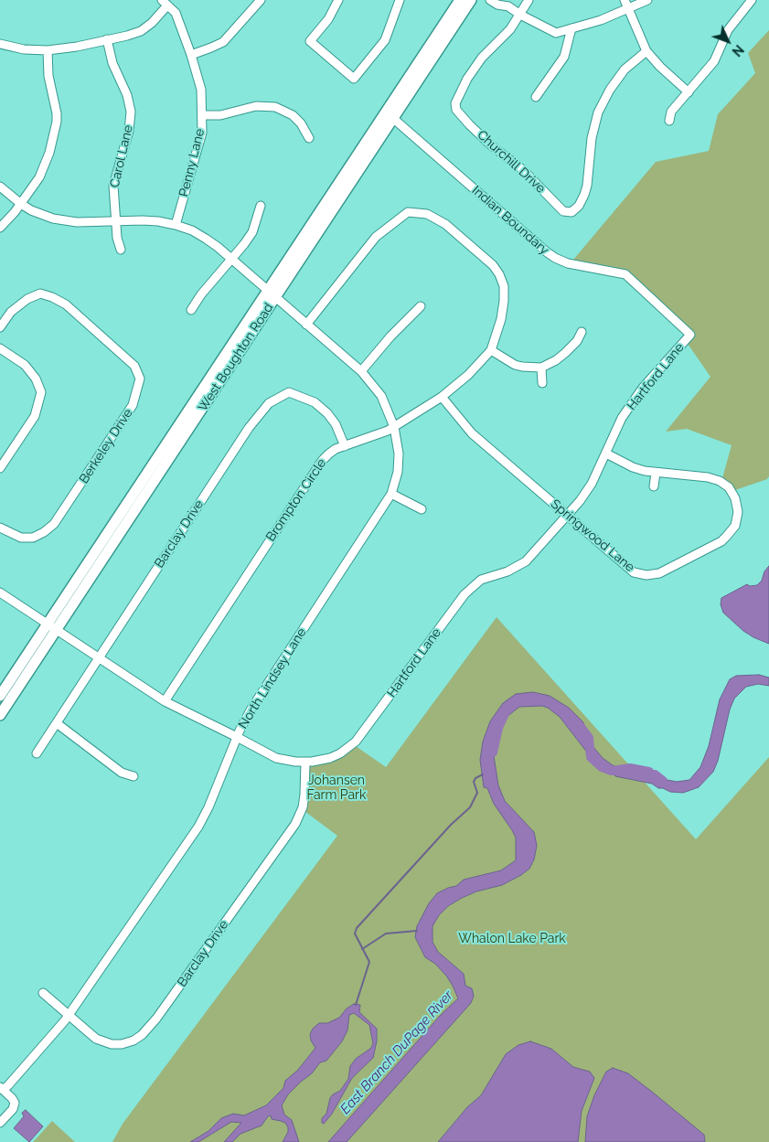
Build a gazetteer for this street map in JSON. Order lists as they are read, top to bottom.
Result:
{
  "streets": {
    "main road": ["West Boughton Road"],
    "street": [
      "Carol Lane",
      "Churchill Drive",
      "Penny Lane",
      "Indian Boundary",
      "Hartford Lane",
      "Berkeley Drive",
      "Brompton Circle",
      "Barclay Drive",
      "Springwood Lane",
      "North Lindsey Lane"
    ]
  },
  "crossings": [
    ["Carol Lane", "North Lindsey Lane"],
    ["Penny Lane", "North Lindsey Lane"],
    ["Indian Boundary", "West Boughton Road"],
    ["Indian Boundary", "Hartford Lane"],
    ["West Boughton Road", "Hartford Lane"],
    ["West Boughton Road", "North Lindsey Lane"],
    ["Hartford Lane", "Brompton Circle"],
    ["Hartford Lane", "Barclay Drive"],
    ["Hartford Lane", "Springwood Lane"],
    ["Hartford Lane", "North Lindsey Lane"],
    ["Brompton Circle", "Barclay Drive"],
    ["Brompton Circle", "Springwood Lane"],
    ["Brompton Circle", "North Lindsey Lane"],
    ["Barclay Drive", "North Lindsey Lane"]
  ],
  "water": ["East Branch DuPage River"],
  "parks": ["Johansen Farm Park", "Whalon Lake Park"],
  "north": "bottom right"
}
